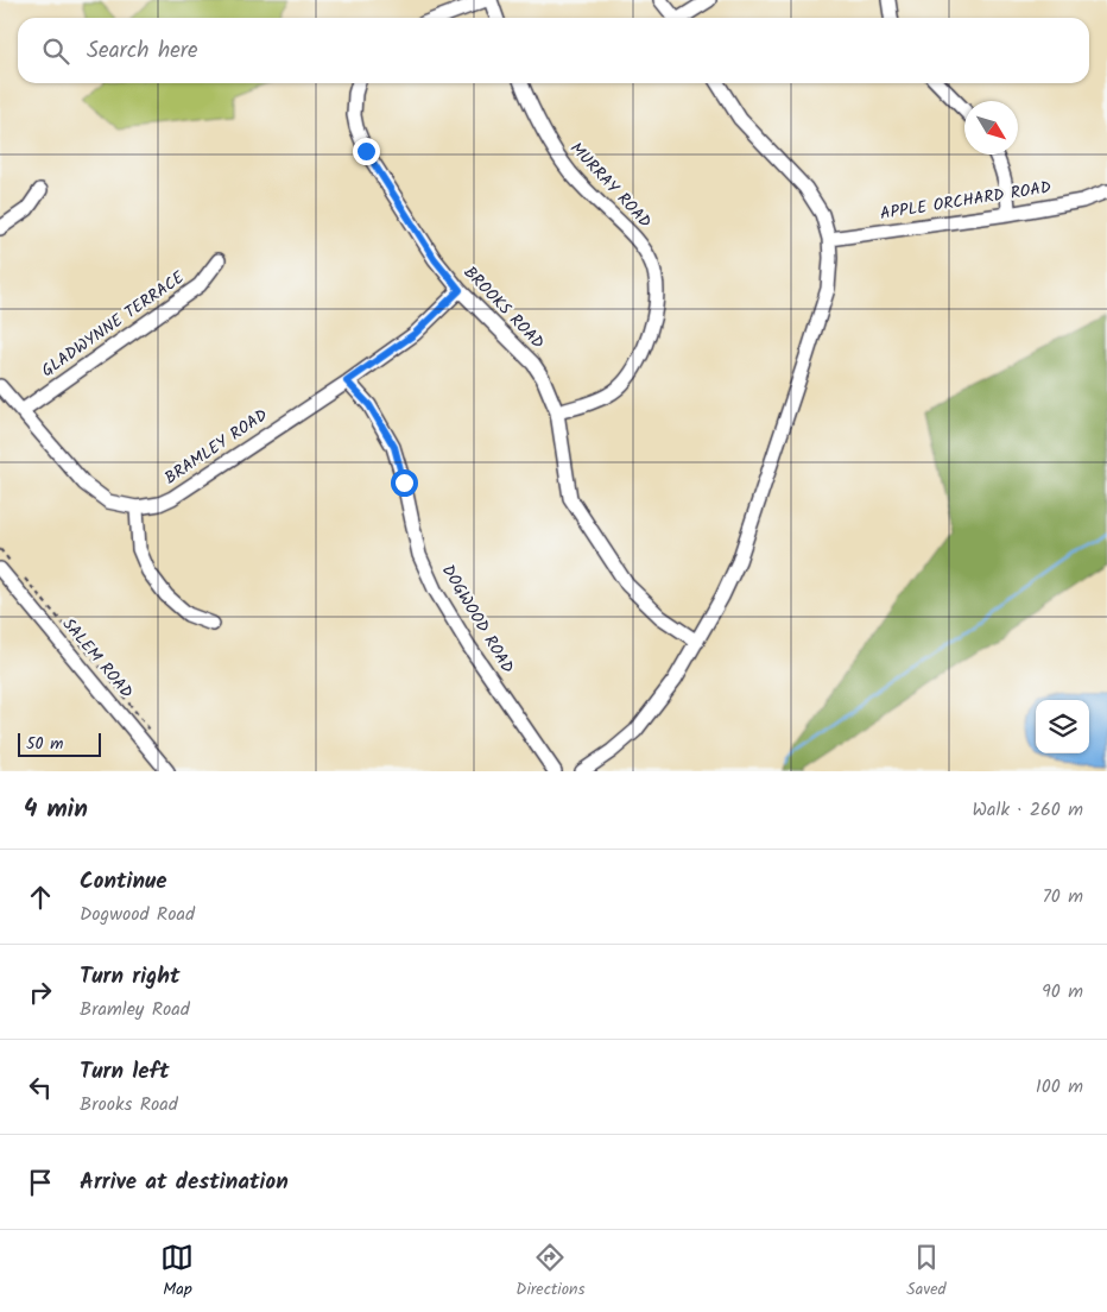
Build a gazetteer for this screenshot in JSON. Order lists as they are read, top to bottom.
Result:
{
  "streets": {
    "street": [
      "MURRAY ROAD",
      "APPLE ORCHARD ROAD",
      "BROOKS ROAD",
      "GLADWYNNE TERRACE",
      "BRAMLEY ROAD",
      "DOGWOOD ROAD",
      "SALEM ROAD"
    ]
  },
  "crossings": [
    ["MURRAY ROAD", "BROOKS ROAD"],
    ["BROOKS ROAD", "BRAMLEY ROAD"],
    ["GLADWYNNE TERRACE", "BRAMLEY ROAD"],
    ["BRAMLEY ROAD", "DOGWOOD ROAD"]
  ],
  "scale_bar": "50 m",
  "north": "bottom right",
  "page": {
    "search": "Search here",
    "scale": "50 m",
    "heading": ["4 min", "Walk · 260 m"],
    "list": [
      ["Continue", "Dogwood Road", "70 m"],
      ["Turn right", "Bramley Road", "90 m"],
      ["Turn left", "Brooks Road", "100 m"],
      "Arrive at destination"
    ],
    "nav": ["Map", "Directions", "Saved"]
  }
}
